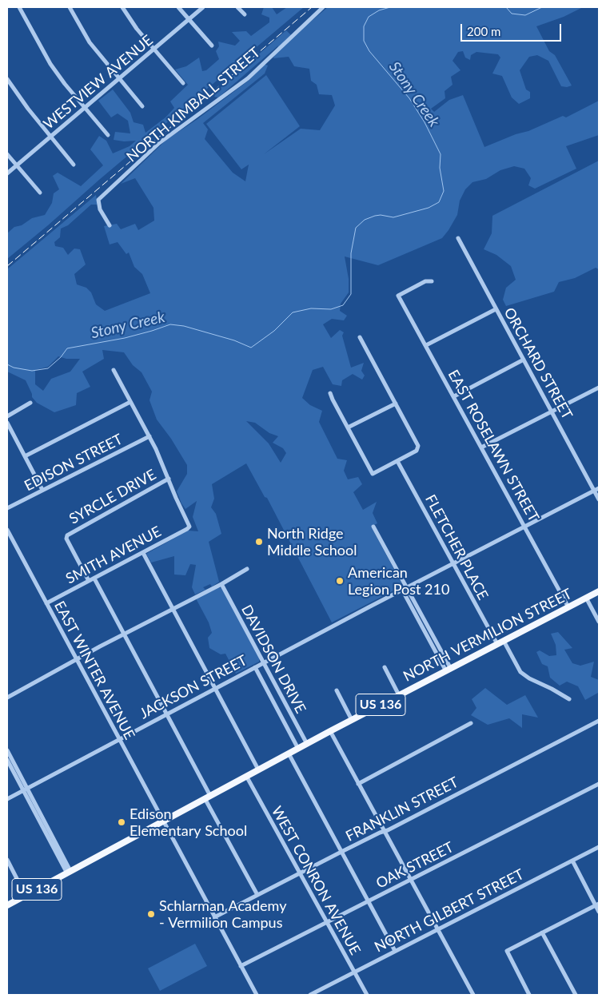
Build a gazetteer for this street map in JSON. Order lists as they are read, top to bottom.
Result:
{
  "streets": {
    "main road": ["NORTH VERMILION STREET", "US 136"],
    "street": [
      "WESTVIEW AVENUE",
      "NORTH KIMBALL STREET",
      "ORCHARD STREET",
      "EAST ROSELAWN STREET",
      "EDISON STREET",
      "SYRCLE DRIVE",
      "FLETCHER PLACE",
      "SMITH AVENUE",
      "DAVIDSON DRIVE",
      "EAST WINTER AVENUE",
      "JACKSON STREET",
      "FRANKLIN STREET",
      "OAK STREET",
      "WEST CONRON AVENUE",
      "NORTH GILBERT STREET"
    ]
  },
  "crossings": [
    ["ORCHARD STREET", "JACKSON STREET"],
    ["EAST ROSELAWN STREET", "NORTH VERMILION STREET"],
    ["EAST ROSELAWN STREET", "JACKSON STREET"],
    ["SYRCLE DRIVE", "SMITH AVENUE"],
    ["FLETCHER PLACE", "NORTH VERMILION STREET"],
    ["FLETCHER PLACE", "JACKSON STREET"],
    ["SMITH AVENUE", "EAST WINTER AVENUE"],
    ["NORTH VERMILION STREET", "DAVIDSON DRIVE"],
    ["NORTH VERMILION STREET", "EAST WINTER AVENUE"],
    ["NORTH VERMILION STREET", "WEST CONRON AVENUE"],
    ["DAVIDSON DRIVE", "JACKSON STREET"],
    ["EAST WINTER AVENUE", "JACKSON STREET"],
    ["EAST WINTER AVENUE", "FRANKLIN STREET"],
    ["EAST WINTER AVENUE", "OAK STREET"],
    ["FRANKLIN STREET", "WEST CONRON AVENUE"],
    ["OAK STREET", "WEST CONRON AVENUE"],
    ["WEST CONRON AVENUE", "NORTH GILBERT STREET"]
  ],
  "water": ["Stony Creek"],
  "places": [
    "North Ridge Middle School",
    "American Legion Post 210",
    "Edison Elementary School",
    "Schlarman Academy - Vermilion Campus"
  ],
  "scale_bar": "200 m"
}
